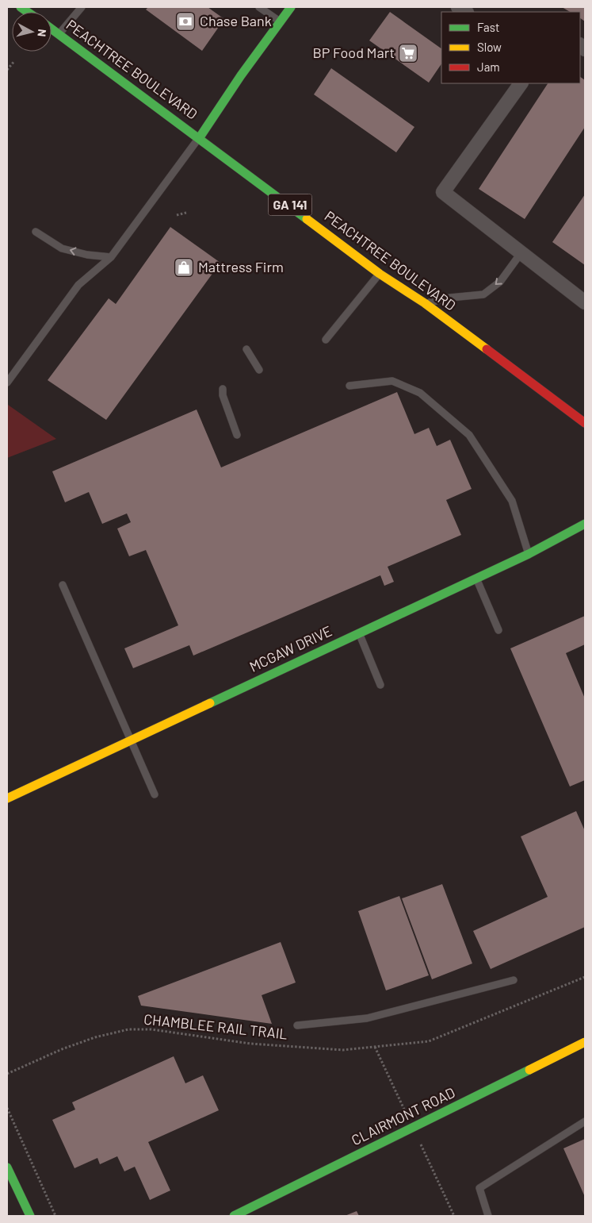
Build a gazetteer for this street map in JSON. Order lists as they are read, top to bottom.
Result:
{
  "streets": {
    "main road": [
      "PEACHTREE BOULEVARD",
      "GA 141",
      "MCGAW DRIVE",
      "CLAIRMONT ROAD"
    ],
    "path": ["CHAMBLEE RAIL TRAIL"]
  },
  "places": {
    "bank": ["Chase Bank"],
    "supermarket": ["BP Food Mart"],
    "shop": ["Mattress Firm"]
  },
  "legend": ["Fast", "Slow", "Jam"],
  "north": "right"
}
